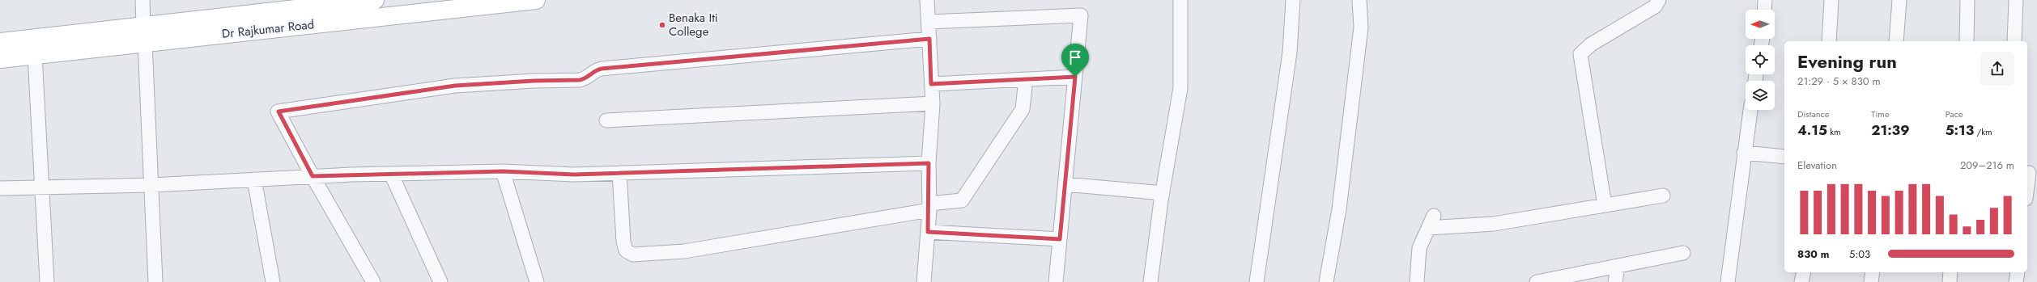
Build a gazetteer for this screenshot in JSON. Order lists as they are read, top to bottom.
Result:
{
  "streets": {
    "main road": ["Dr Rajkumar Road"]
  },
  "places": ["Benaka Iti College"],
  "north": "left",
  "page": {
    "heading": ["Evening run", "21:29 · 5 × 830 m"],
    "stats": [
      ["Distance", "4.15 km"],
      ["Time", "21:39"],
      ["Pace", "5:13 /km"]
    ],
    "chart": ["Elevation", "209–216 m"],
    "list": [
      {
        "name": "830 m",
        "note": "5:03"
      }
    ]
  }
}
